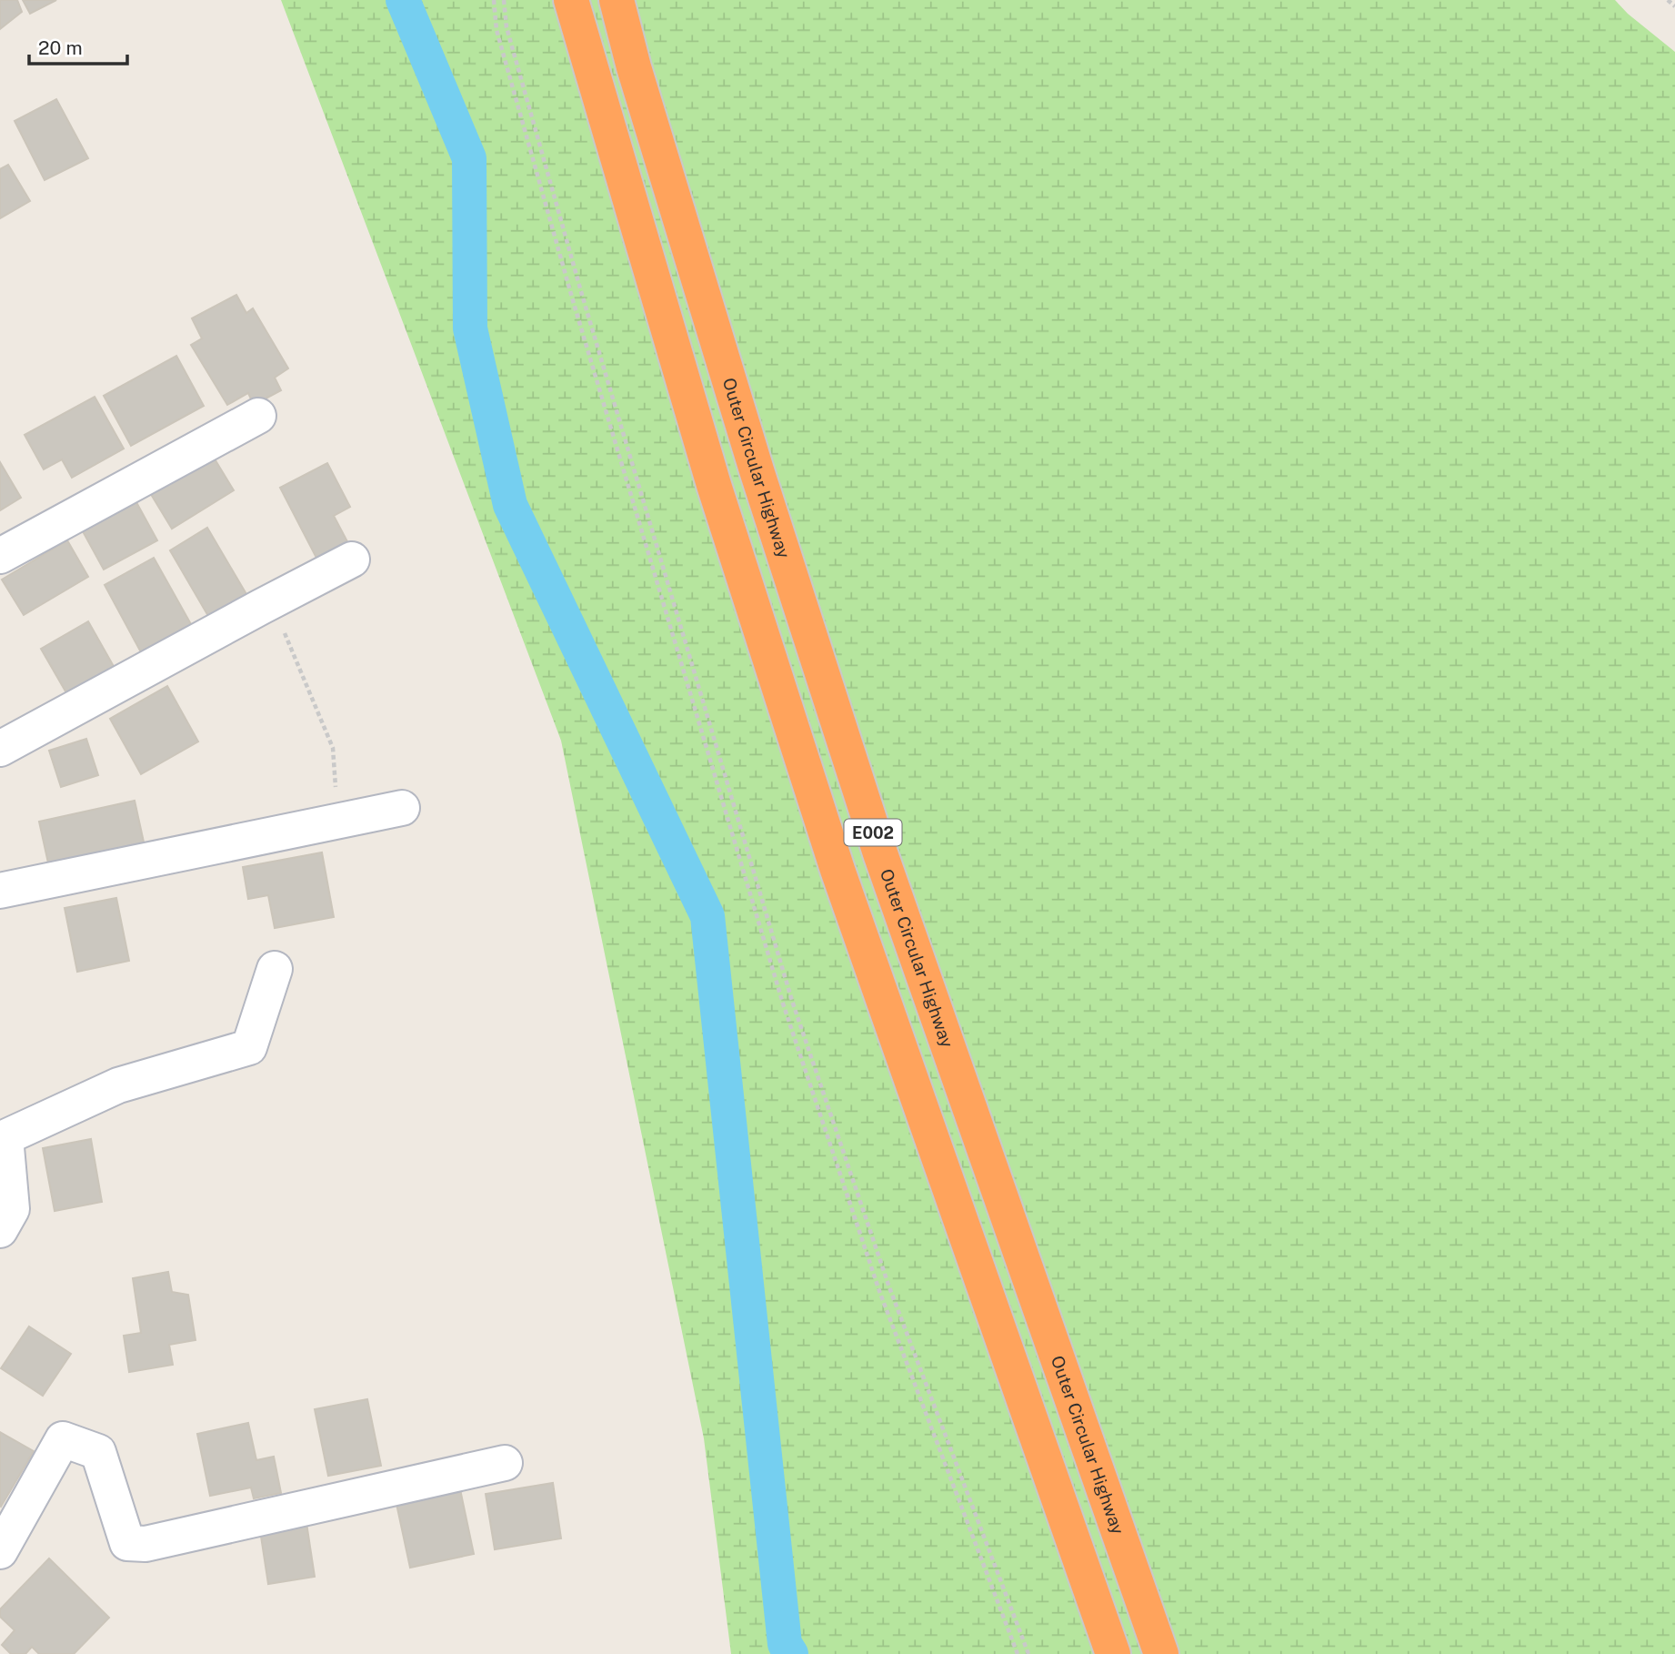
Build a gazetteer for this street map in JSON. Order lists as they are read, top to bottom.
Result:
{
  "streets": {
    "highway": ["Outer Circular Highway", "E002"]
  },
  "scale_bar": "20 m"
}
